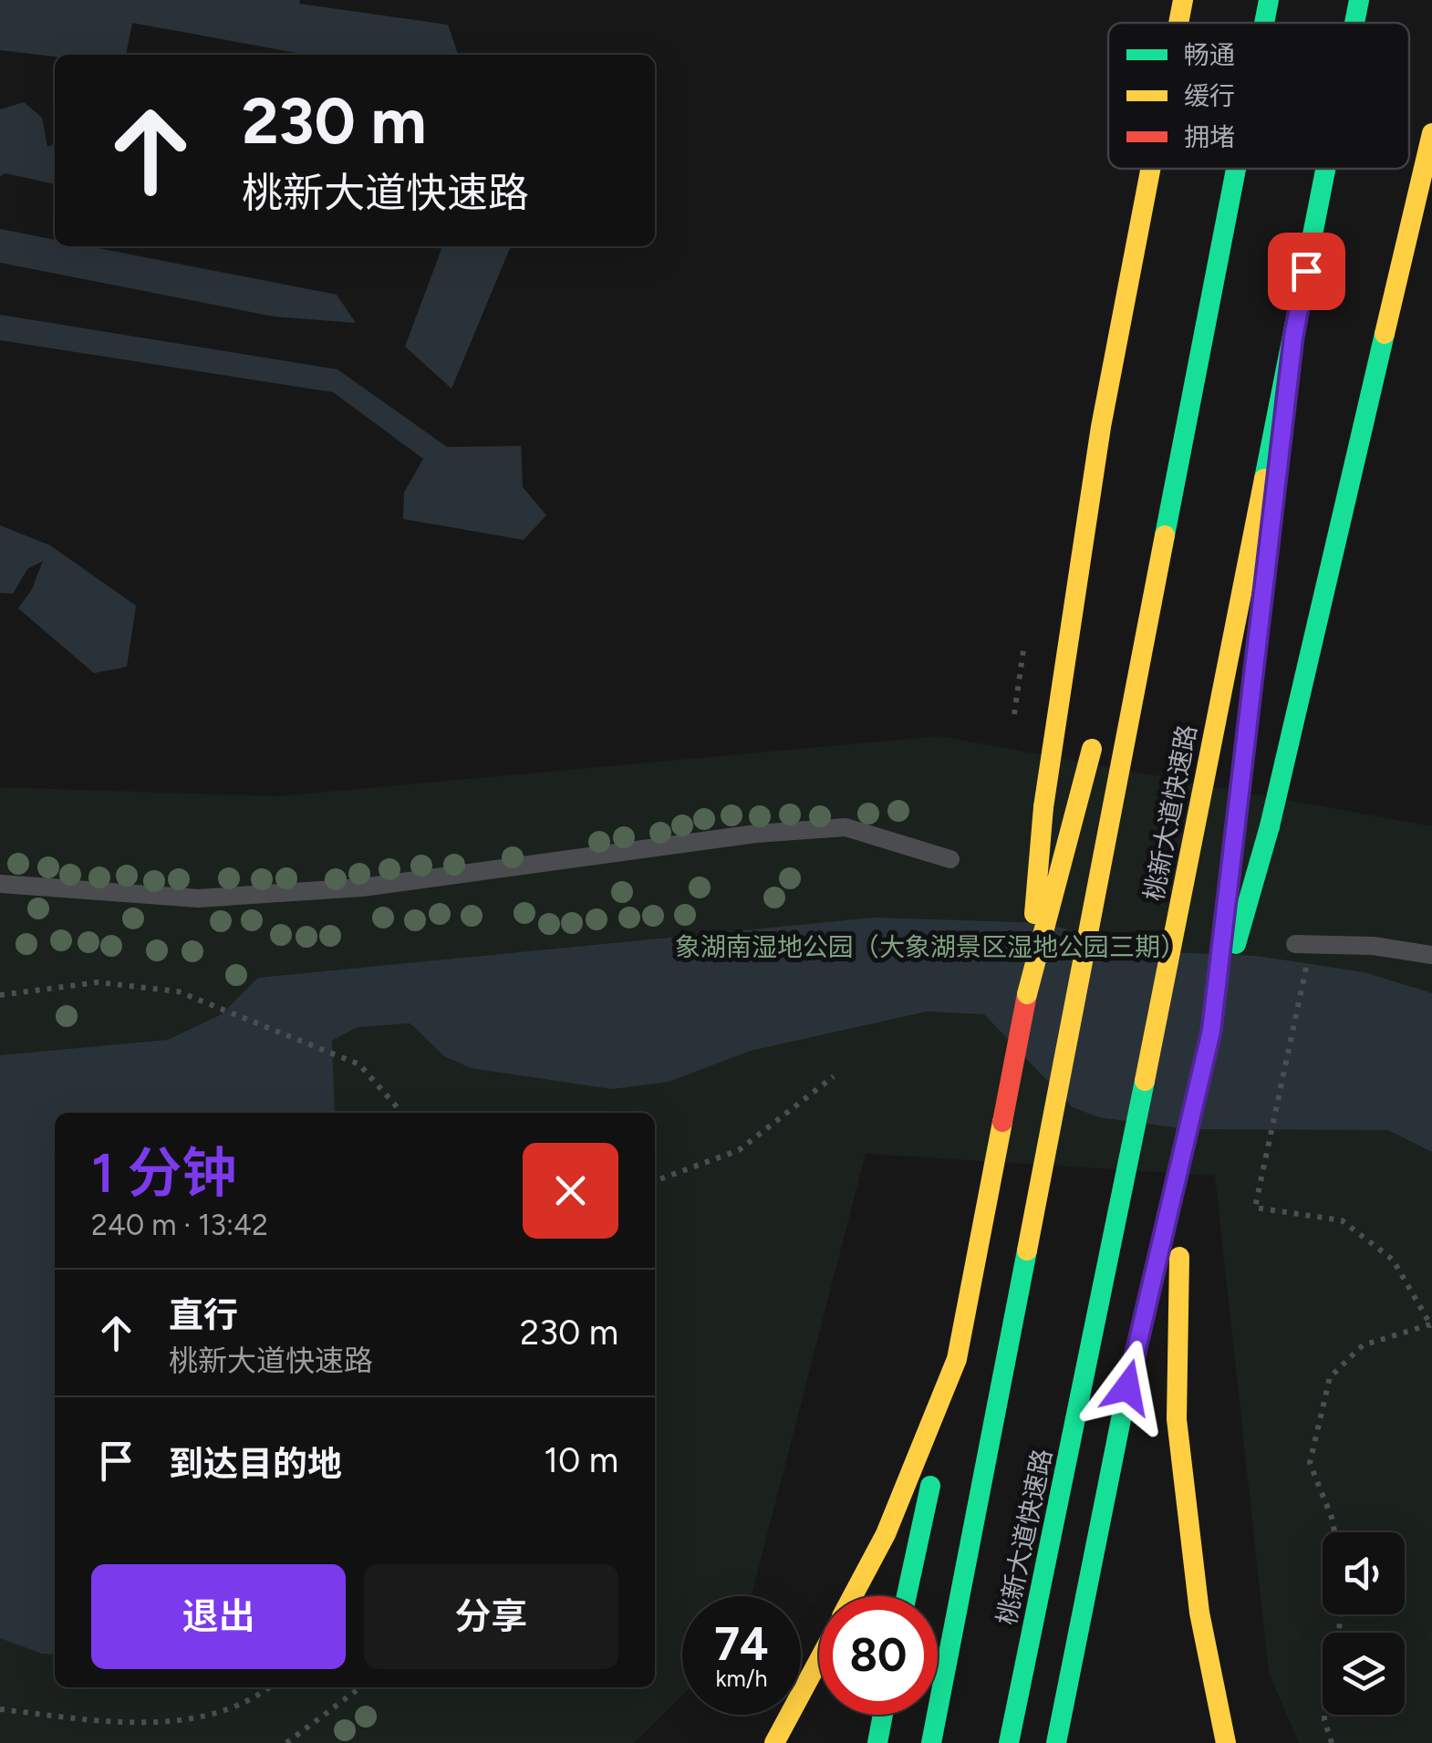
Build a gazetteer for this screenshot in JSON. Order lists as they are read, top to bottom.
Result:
{
  "streets": {
    "main road": ["桃新大道快速路"]
  },
  "parks": ["象湖南湿地公园（大象湖景区湿地公园三期）"],
  "legend": ["畅通", "缓行", "拥堵"],
  "page": {
    "turn": ["230 m", "桃新大道快速路"],
    "heading": ["1 分钟", "240 m · 13:42"],
    "list": [
      {
        "name": "直行",
        "note": "桃新大道快速路",
        "value": "230 m"
      },
      {
        "name": "到达目的地",
        "value": "10 m"
      }
    ],
    "buttons": ["退出", "分享"],
    "speed": "74 km/h",
    "limit": "80"
  }
}
